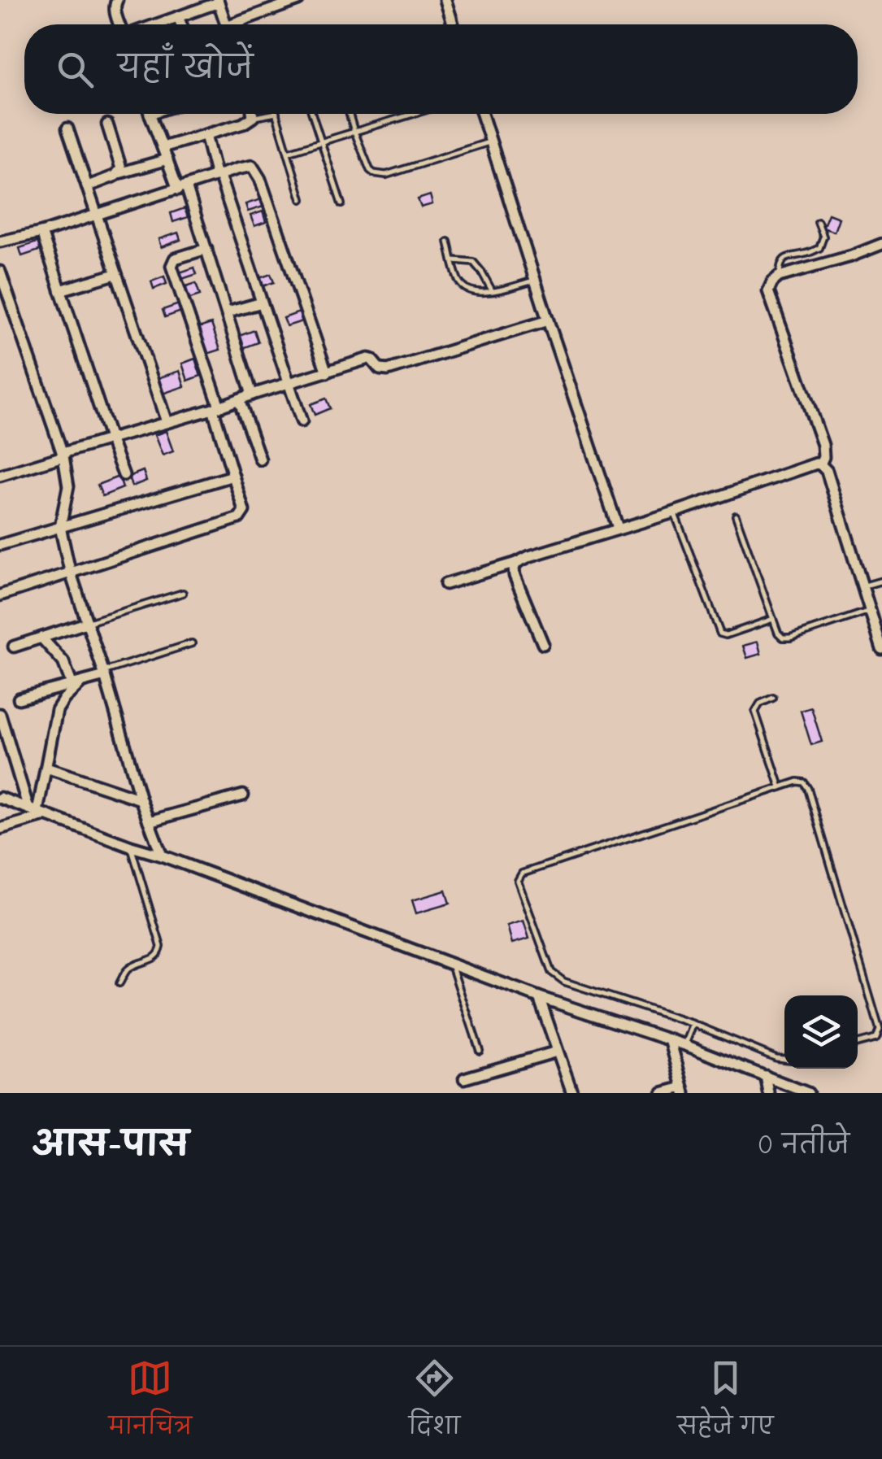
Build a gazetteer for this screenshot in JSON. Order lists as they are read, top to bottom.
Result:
{
  "page": {
    "search": "यहाँ खोजें",
    "heading": ["आस-पास", "0 नतीजे"],
    "nav": ["मानचित्र", "दिशा", "सहेजे गए"]
  }
}
